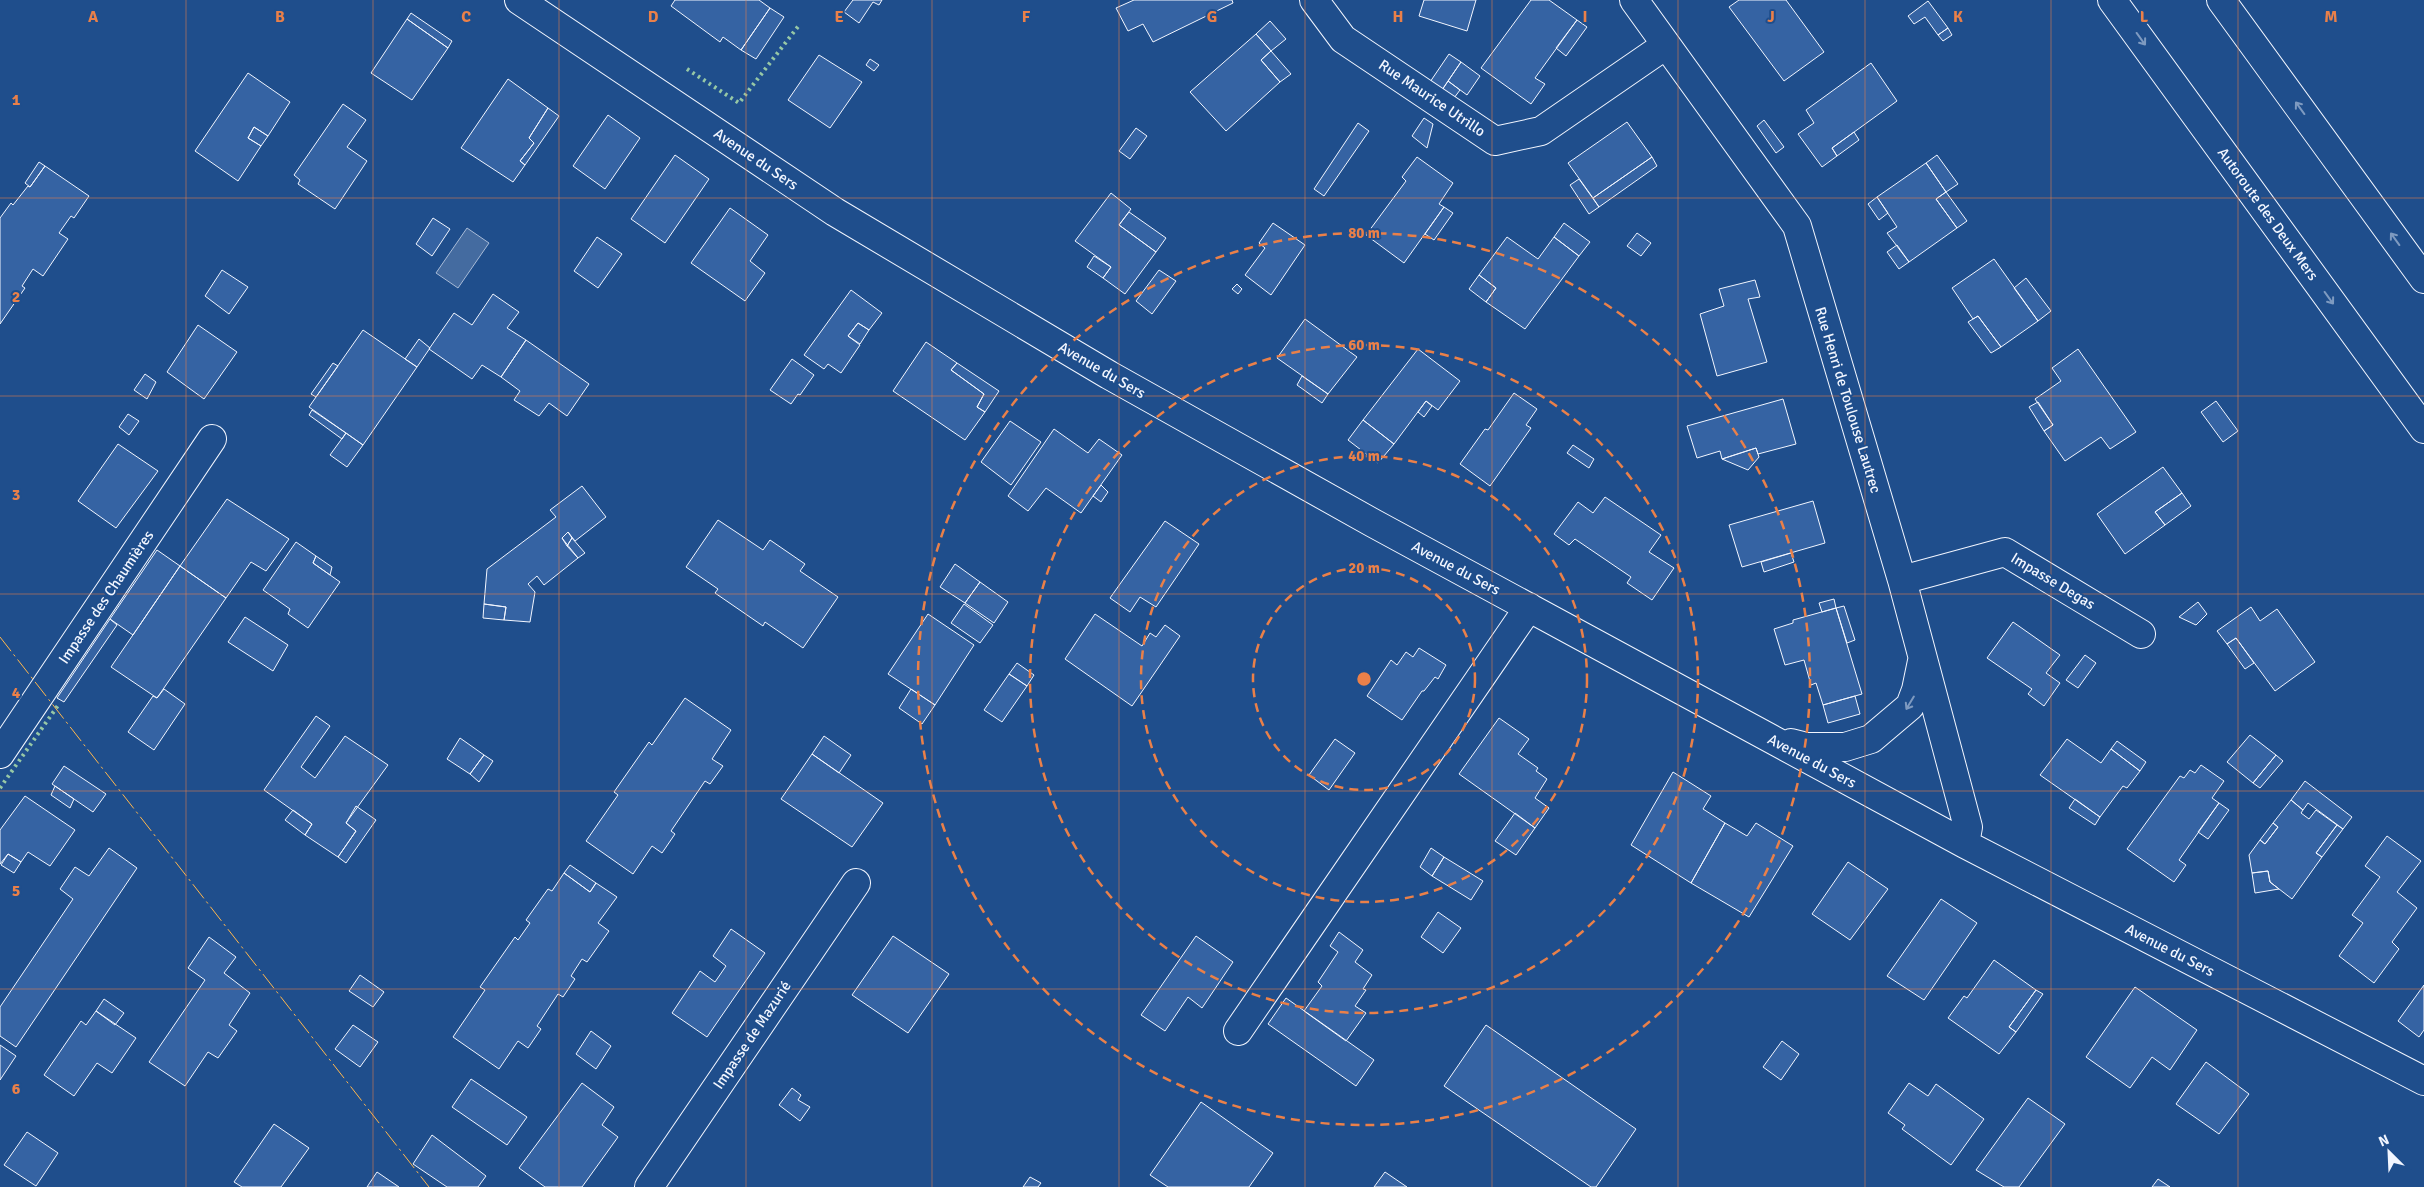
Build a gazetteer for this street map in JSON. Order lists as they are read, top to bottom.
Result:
{
  "streets": {
    "main road": [
      "Rue Maurice Utrillo",
      "Avenue du Sers",
      "Autoroute des Deux Mers",
      "Rue Henri de Toulouse Lautrec",
      "Impasse Degas",
      "Impasse des Chaumières",
      "Impasse de Mazurié"
    ]
  },
  "crossings": [
    ["Rue Maurice Utrillo", "Rue Henri de Toulouse Lautrec"],
    ["Avenue du Sers", "Rue Henri de Toulouse Lautrec"],
    ["Rue Henri de Toulouse Lautrec", "Impasse Degas"]
  ],
  "north": "top left",
  "grid": {
    "columns": [
      "A",
      "B",
      "C",
      "D",
      "E",
      "F",
      "G",
      "H",
      "I",
      "J",
      "K",
      "L",
      "M"
    ],
    "rows": [
      "1",
      "2",
      "3",
      "4",
      "5",
      "6"
    ]
  },
  "rings": [
    "80 m",
    "60 m",
    "40 m",
    "20 m"
  ]
}
